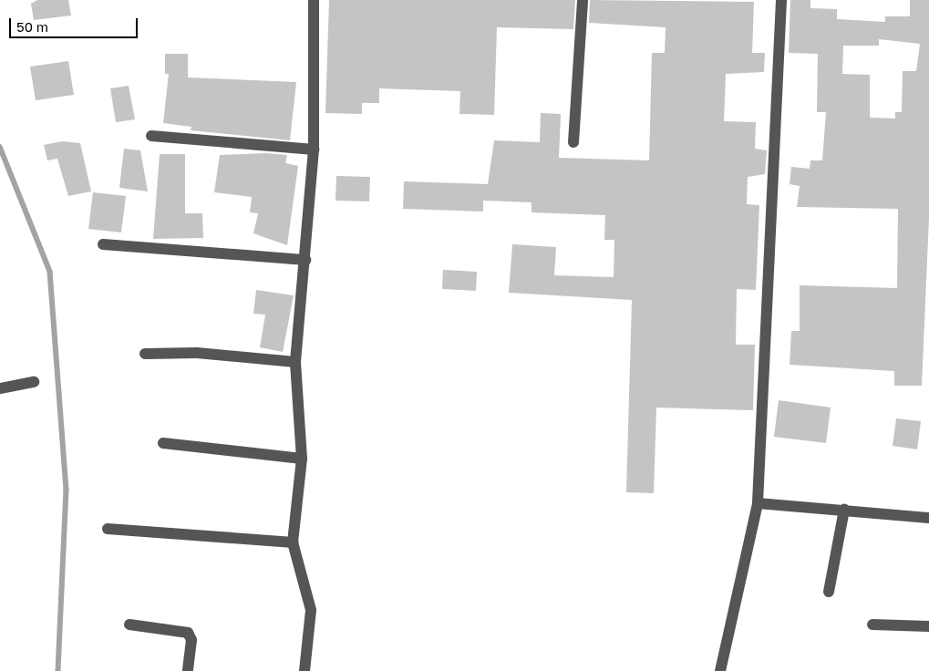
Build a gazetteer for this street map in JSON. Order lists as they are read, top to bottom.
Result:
{
  "scale_bar": "50 m"
}
